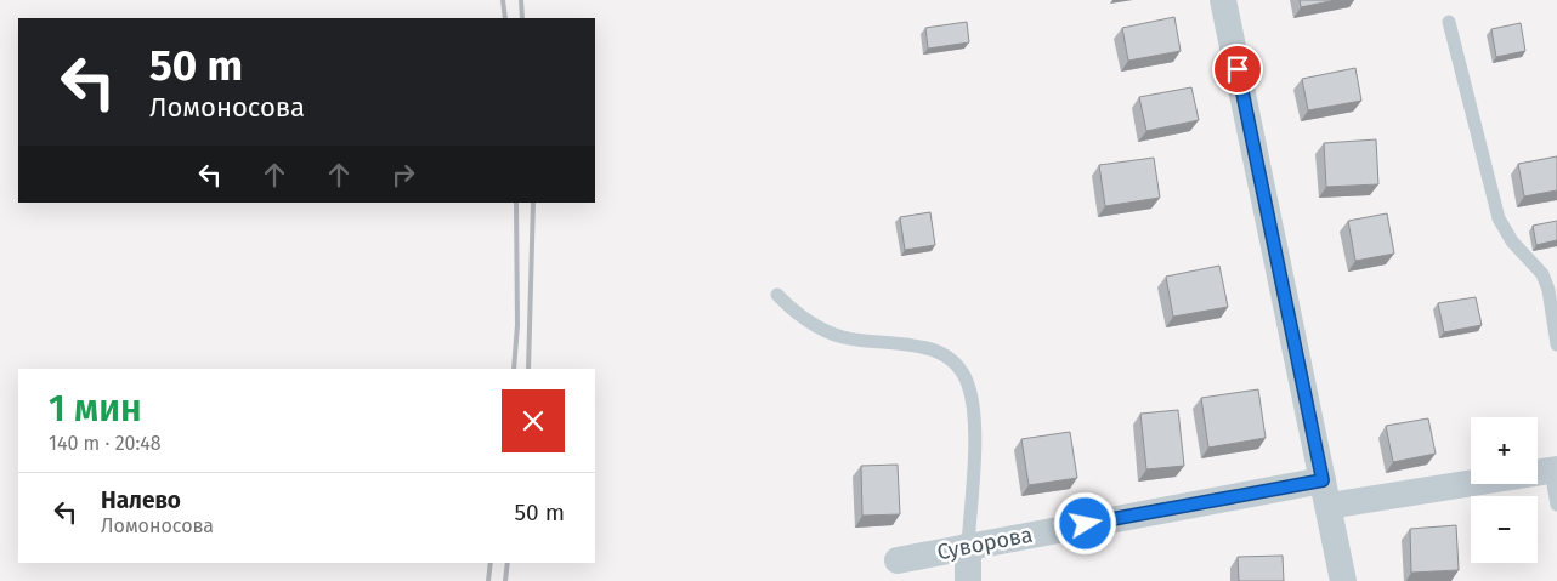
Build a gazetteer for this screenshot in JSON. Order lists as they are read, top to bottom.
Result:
{
  "streets": {
    "street": ["Суворова"]
  },
  "page": {
    "turn": ["50 m", "Ломоносова"],
    "heading": ["1 мин", "140 m · 20:48"],
    "map_buttons": ["+", "−"],
    "list": [
      {
        "name": "Налево",
        "note": "Ломоносова",
        "value": "50 m"
      }
    ]
  }
}
